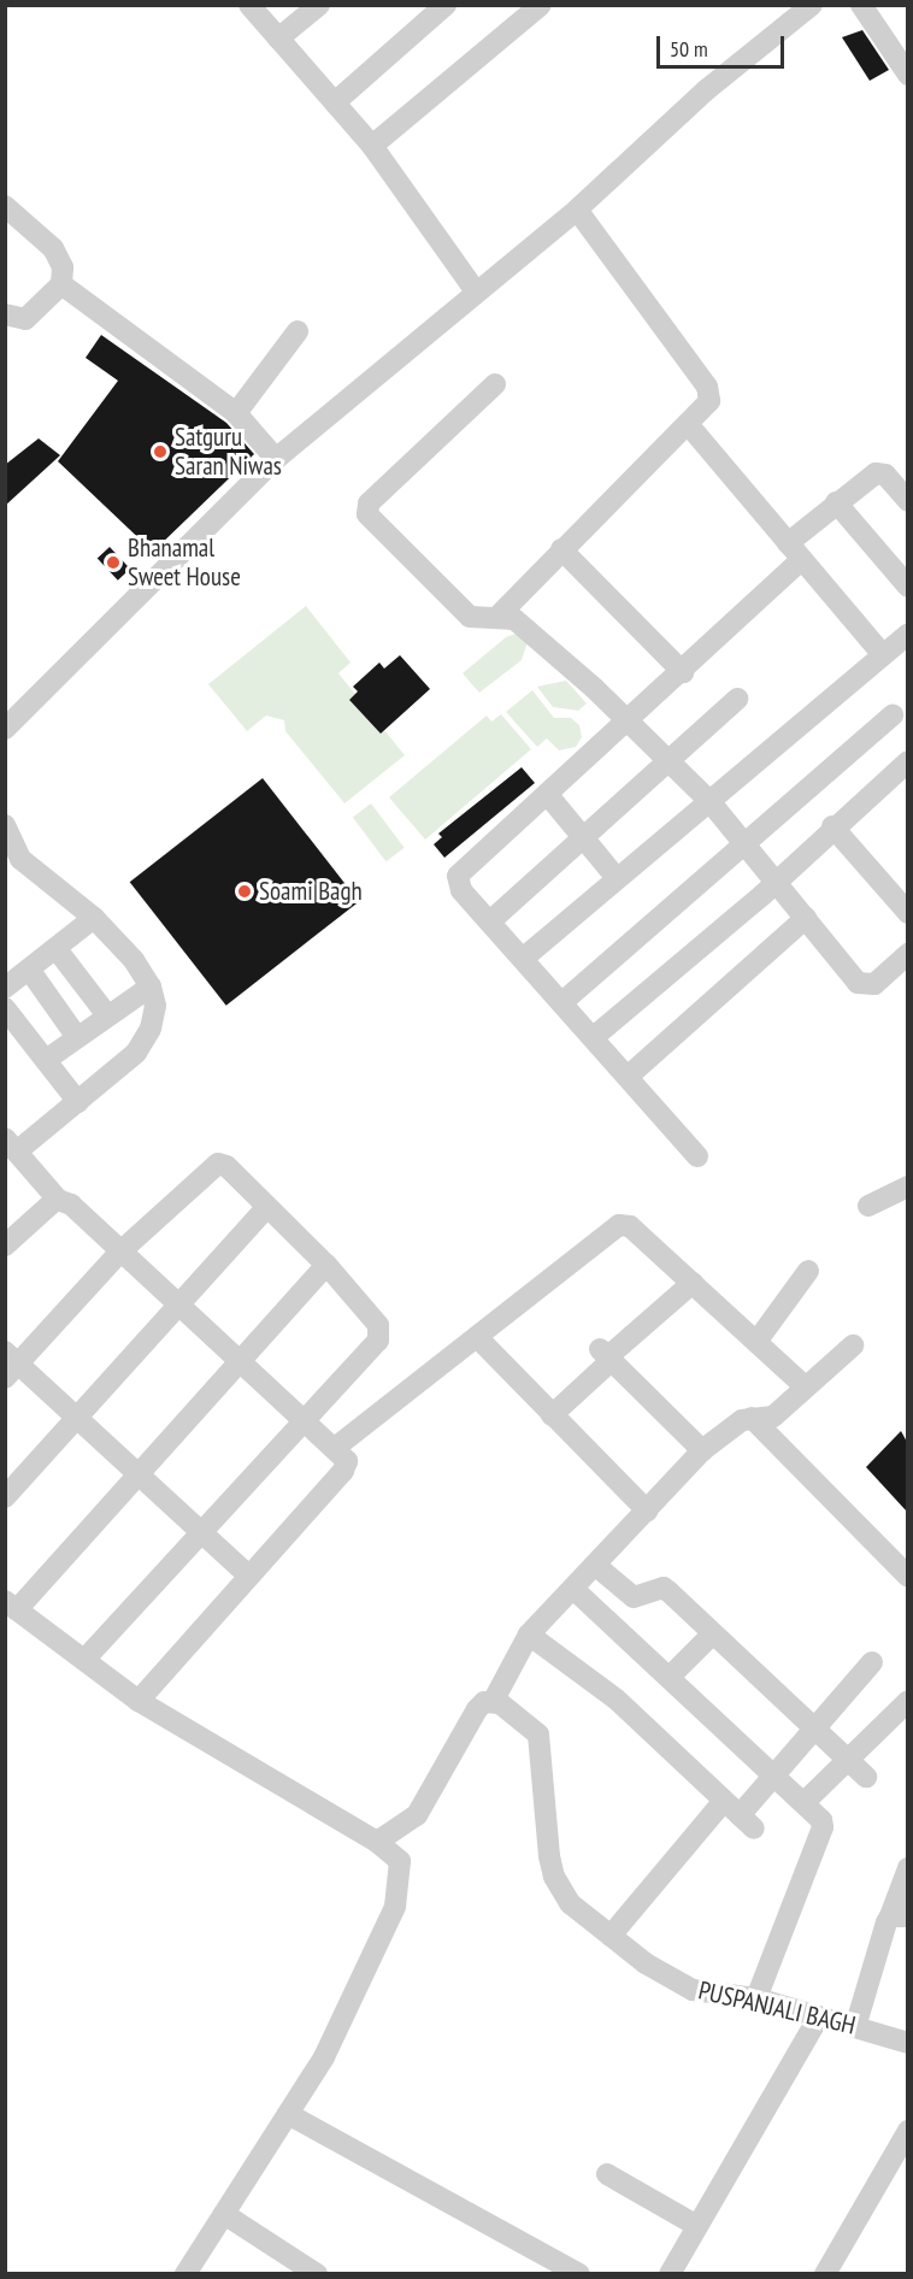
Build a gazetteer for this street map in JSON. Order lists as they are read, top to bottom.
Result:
{
  "streets": {
    "street": ["PUSPANJALI BAGH"]
  },
  "places": ["Satguru Saran Niwas", "Bhanamal Sweet House", "Soami Bagh"],
  "scale_bar": "50 m"
}
